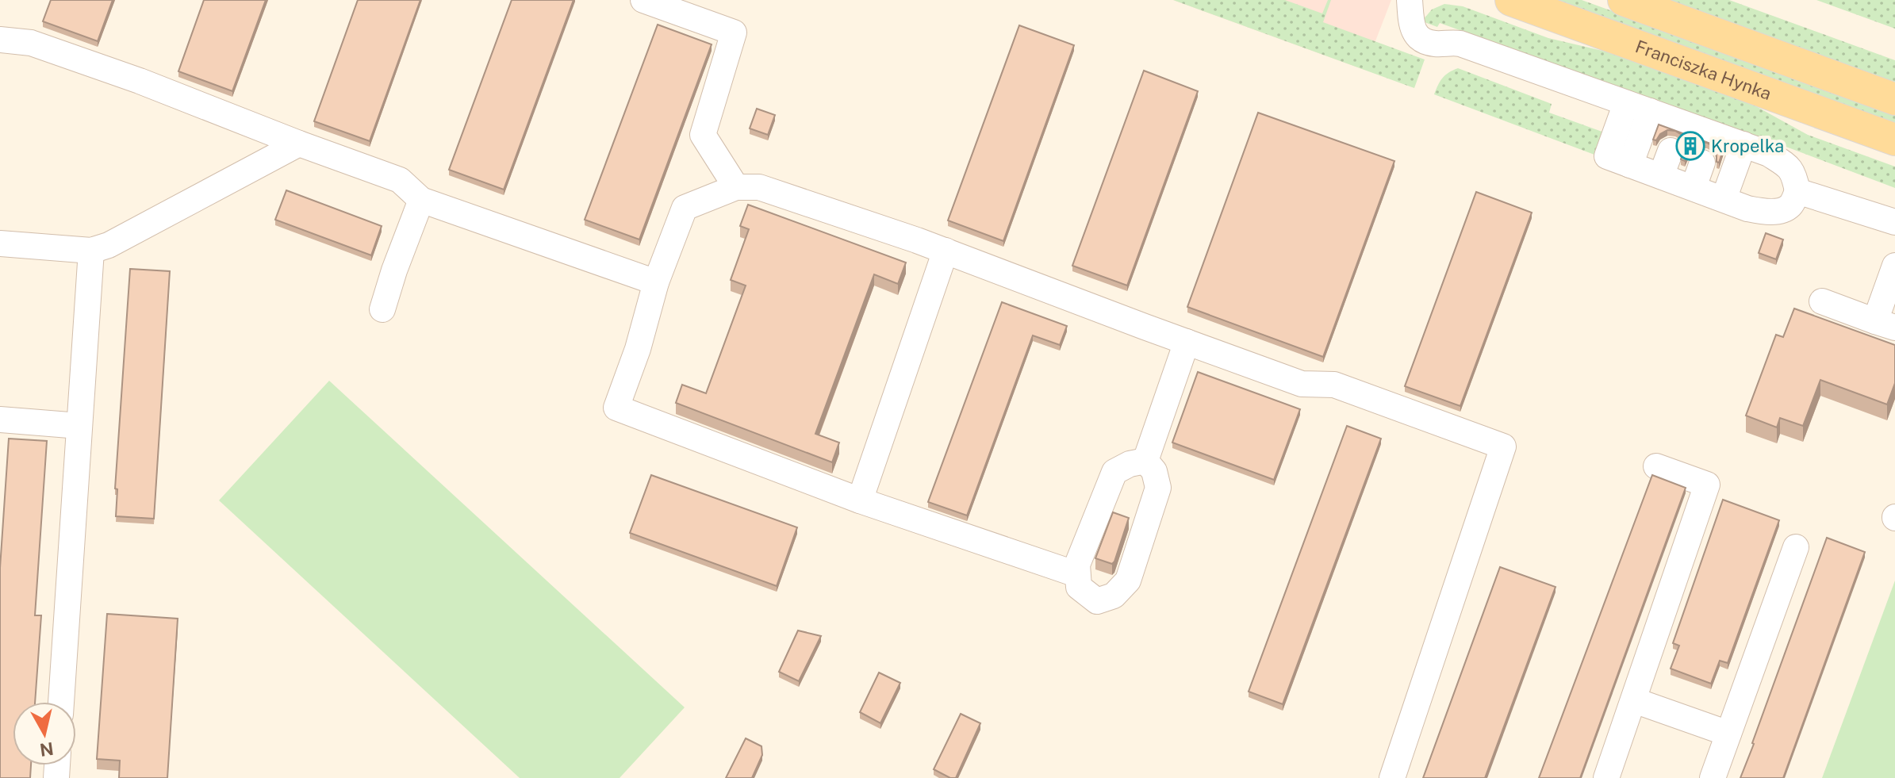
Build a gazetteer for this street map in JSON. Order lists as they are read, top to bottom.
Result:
{
  "streets": {
    "main road": ["Franciszka Hynka"]
  },
  "places": {
    "building": ["Kropelka"]
  },
  "north": "bottom"
}
